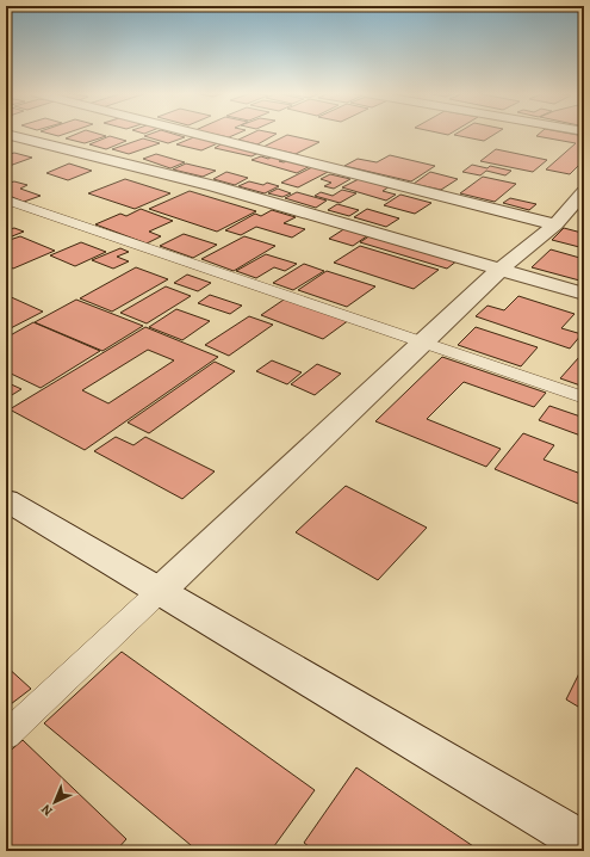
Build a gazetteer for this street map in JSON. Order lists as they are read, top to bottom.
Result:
{
  "north": "bottom left"
}
